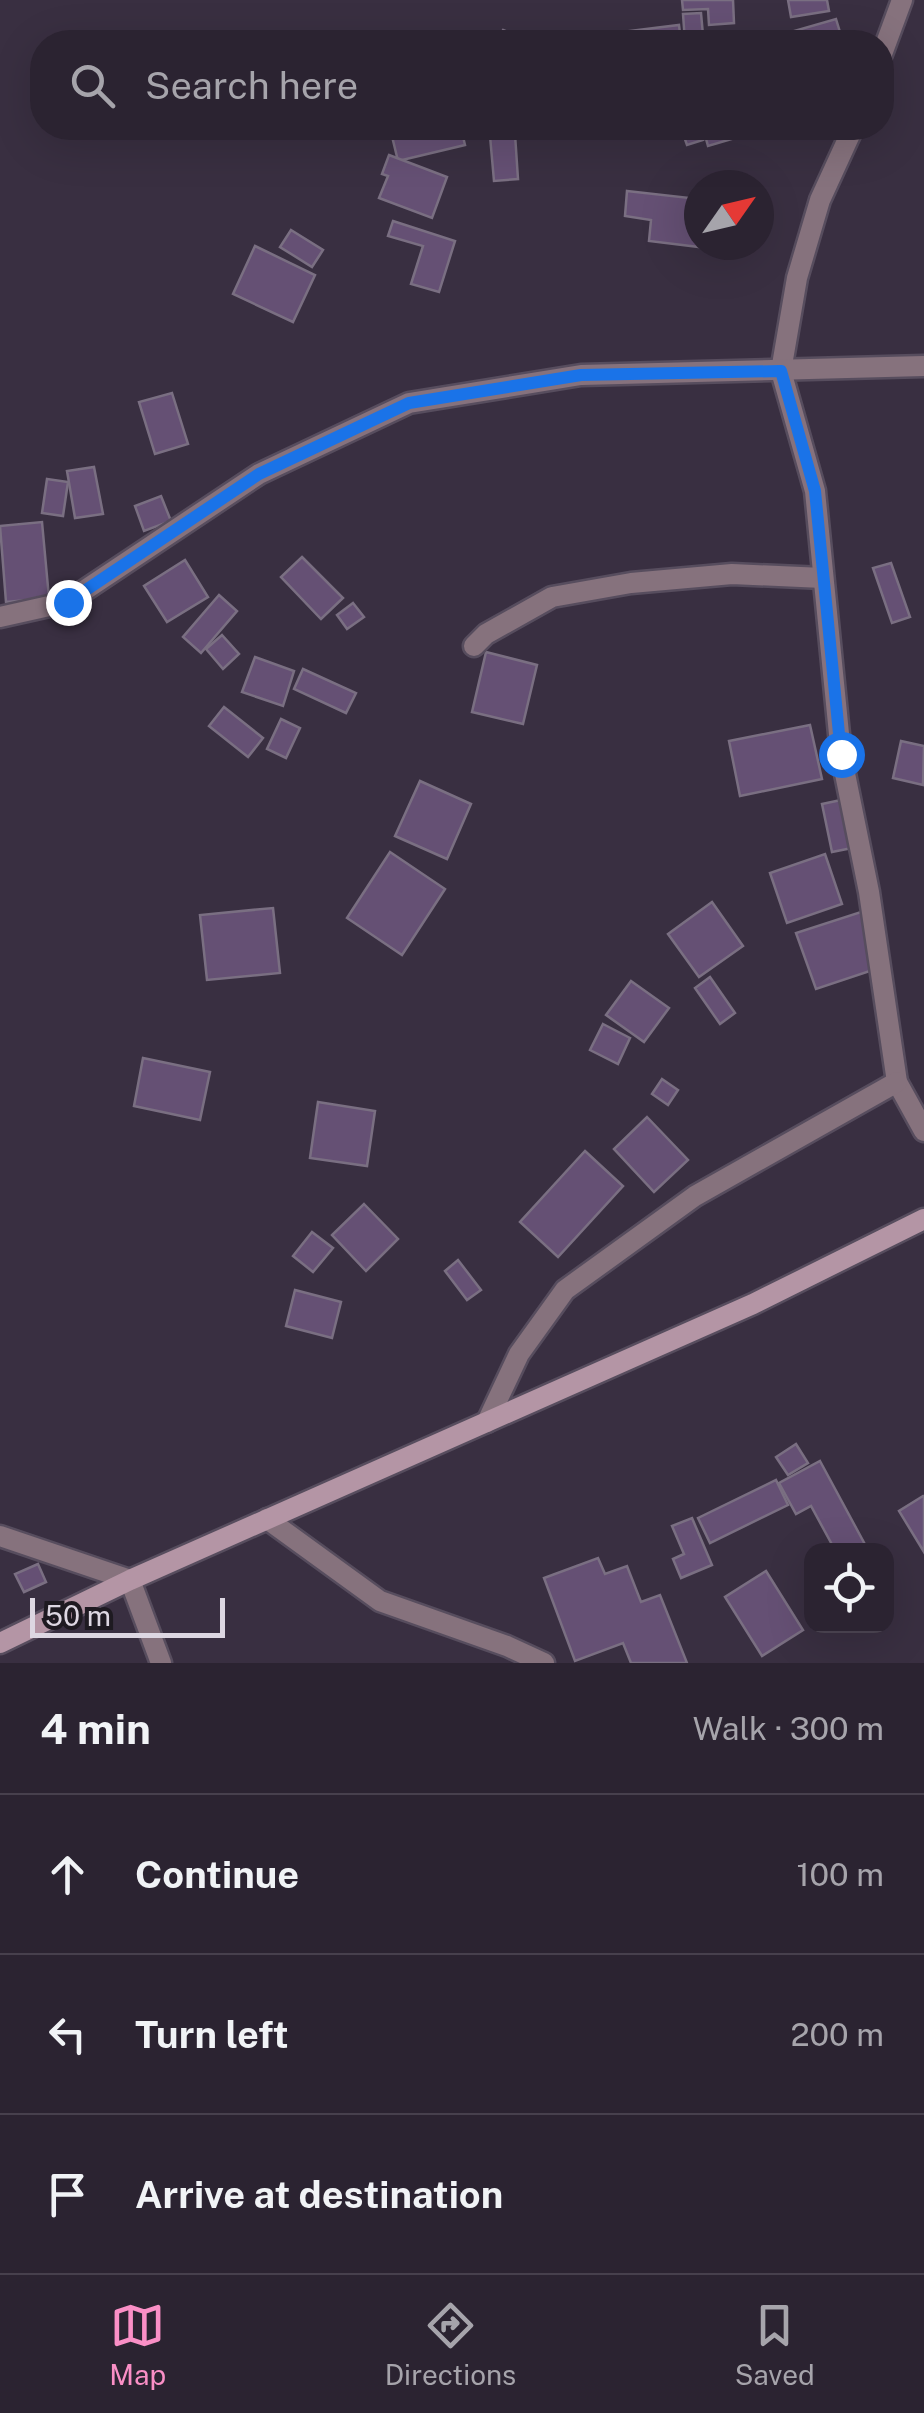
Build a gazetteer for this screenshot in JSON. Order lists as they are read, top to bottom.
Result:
{
  "scale_bar": "50 m",
  "north": "top right",
  "page": {
    "search": "Search here",
    "scale": "50 m",
    "heading": ["4 min", "Walk · 300 m"],
    "list": [
      ["Continue", "100 m"],
      ["Turn left", "200 m"],
      "Arrive at destination"
    ],
    "nav": ["Map", "Directions", "Saved"]
  }
}
